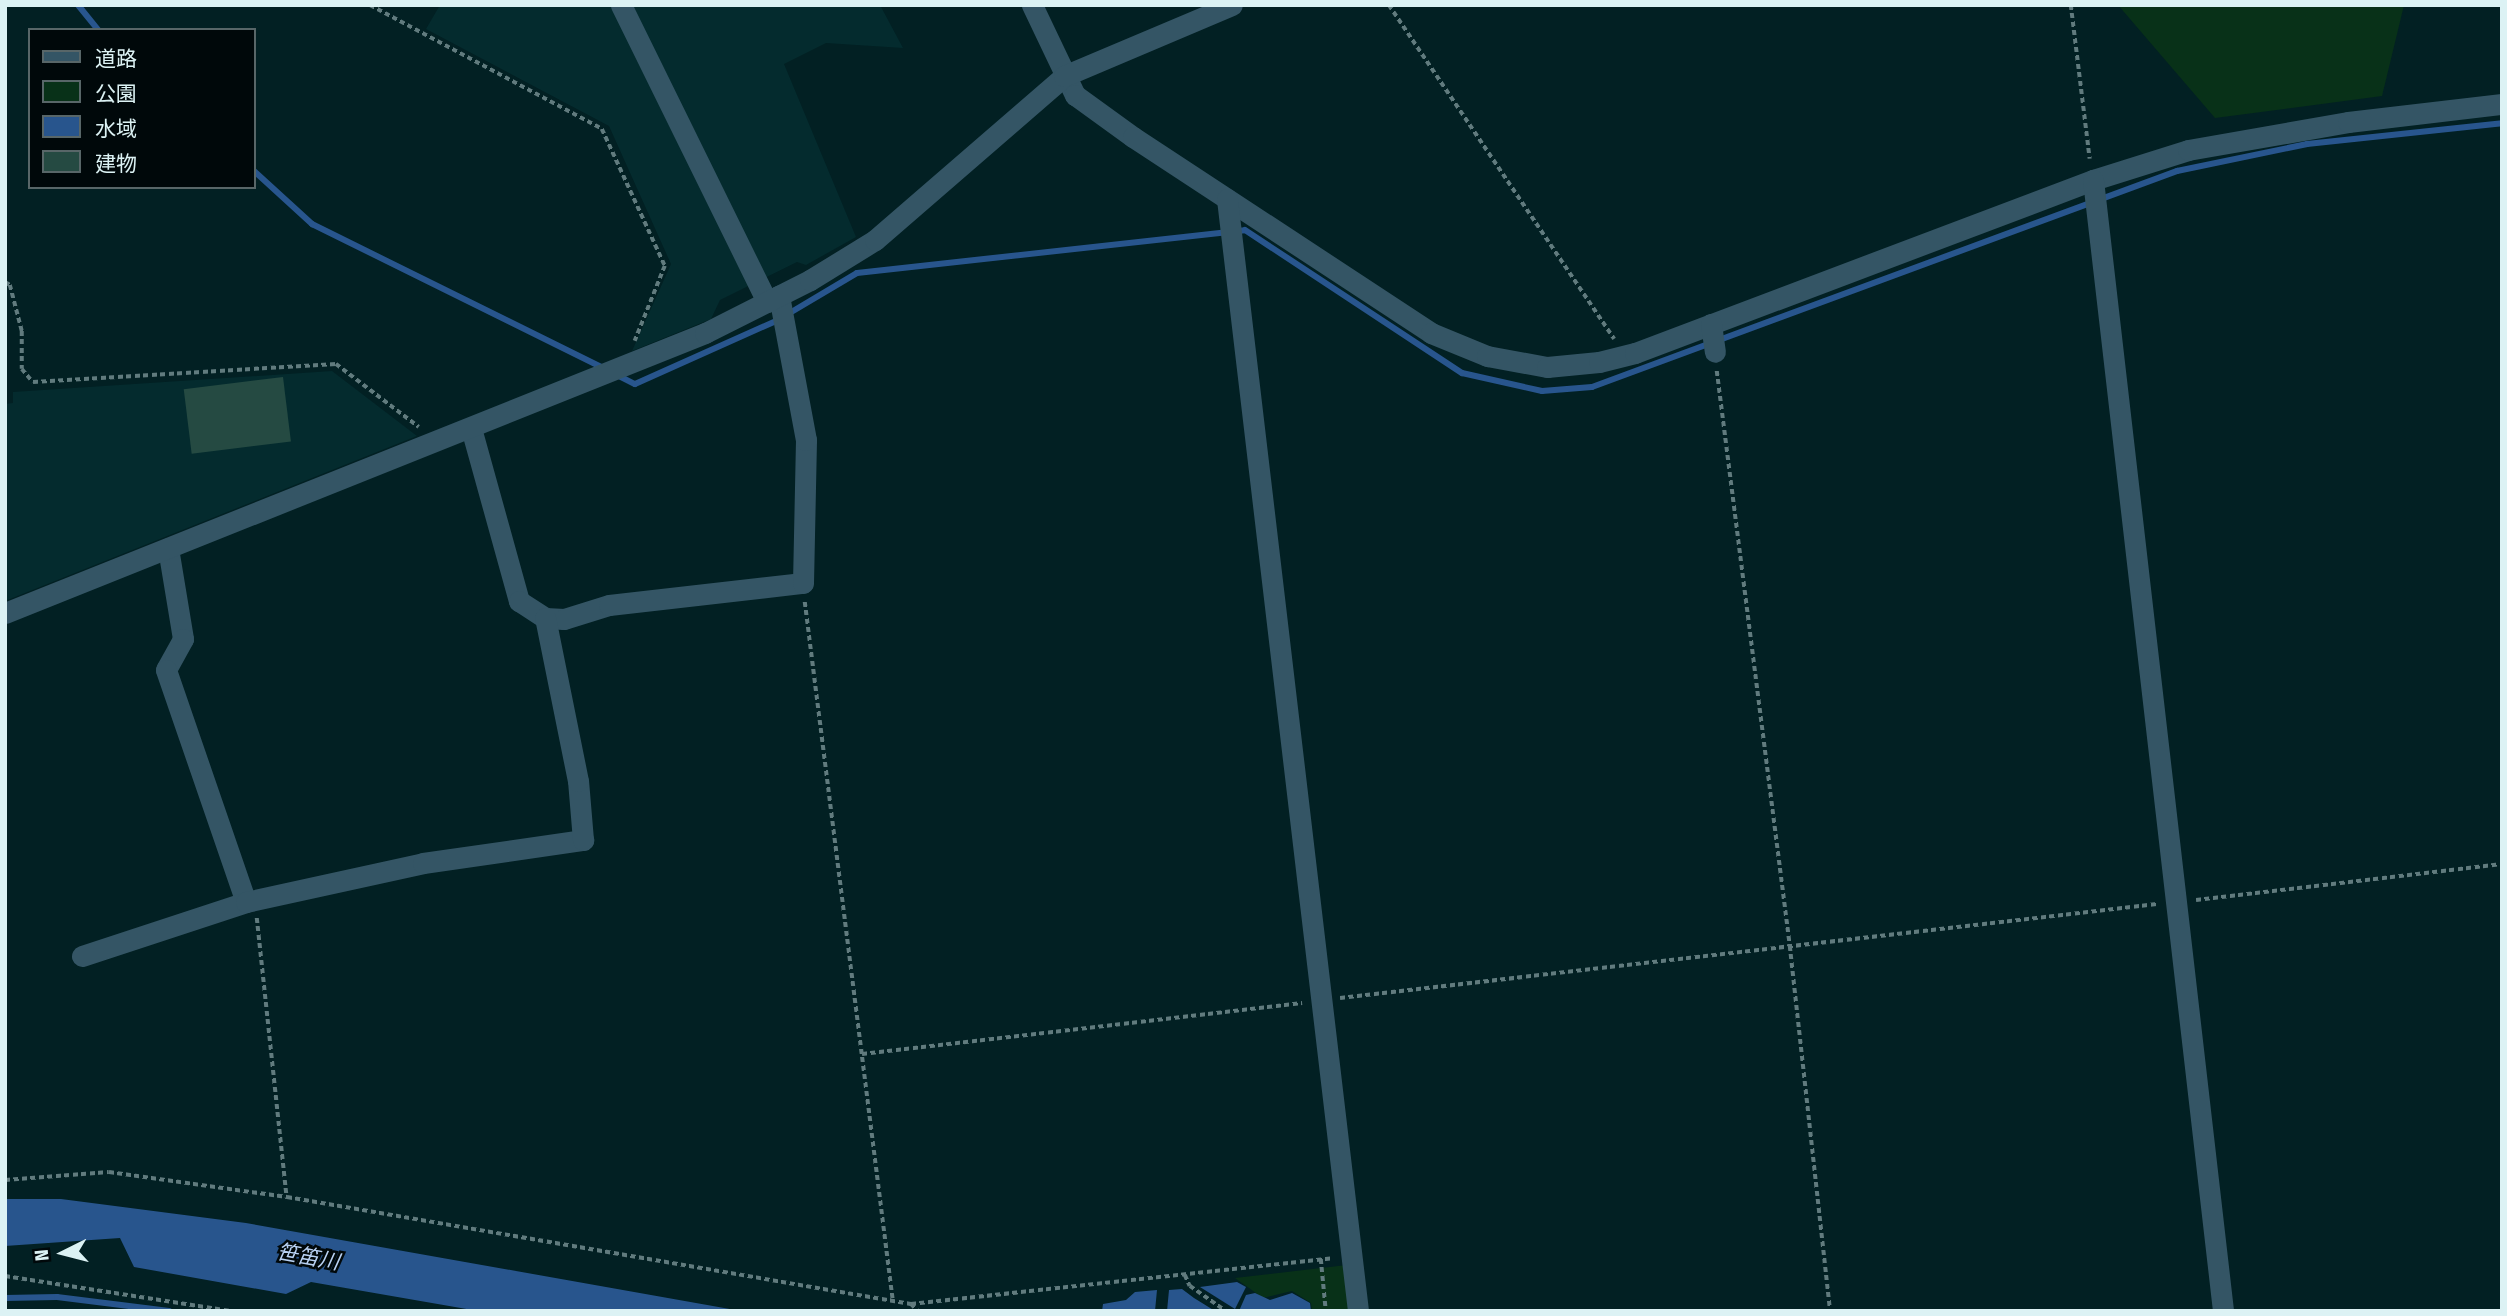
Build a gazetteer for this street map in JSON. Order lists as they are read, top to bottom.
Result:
{
  "water": ["笹笛川"],
  "legend": [
    "道路",
    "公園",
    "水域",
    "建物"
  ],
  "north": "left"
}
